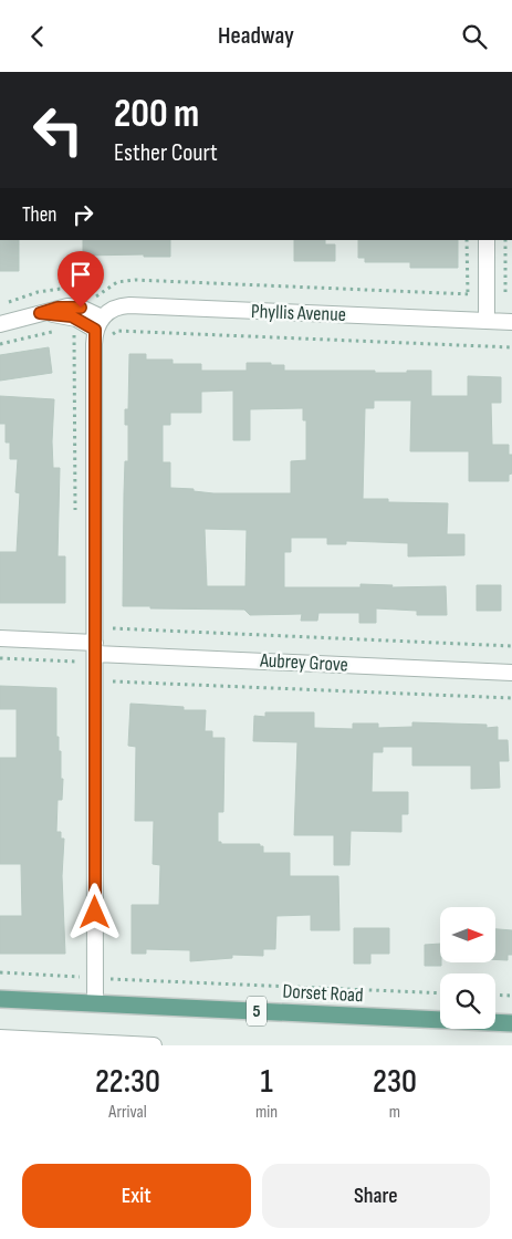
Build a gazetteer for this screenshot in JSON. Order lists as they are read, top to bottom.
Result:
{
  "streets": {
    "main road": ["Dorset Road", "5"],
    "street": ["Phyllis Avenue", "Aubrey Grove"]
  },
  "north": "right",
  "page": {
    "header": "Headway",
    "turn": ["200 m", "Esther Court"],
    "then": "Then",
    "eta": [
      "22:30",
      "Arrival",
      "1",
      "min",
      "230",
      "m"
    ],
    "buttons": ["Exit", "Share"]
  }
}
